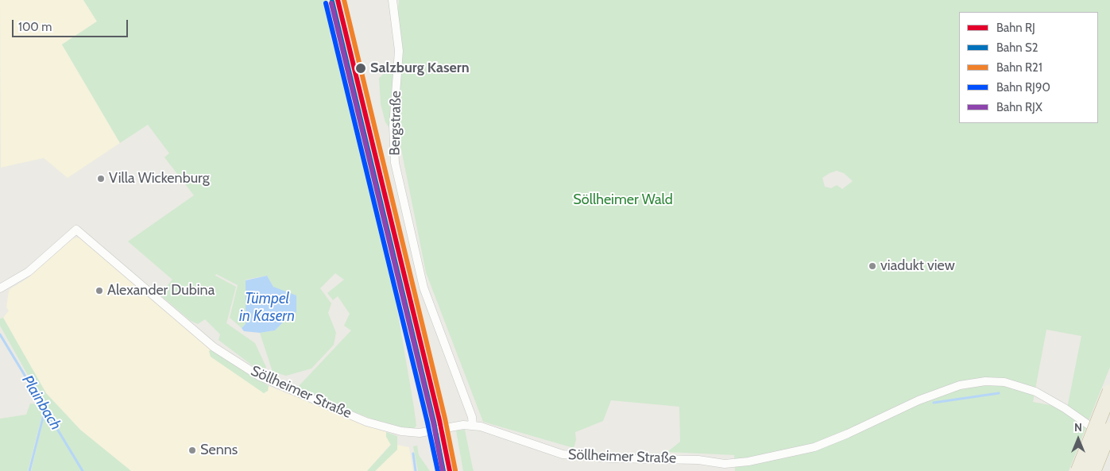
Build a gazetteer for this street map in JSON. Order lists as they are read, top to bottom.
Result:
{
  "streets": {
    "street": ["Bergstraße", "Söllheimer Straße"]
  },
  "crossings": [
    ["Bergstraße", "Söllheimer Straße"]
  ],
  "water": ["Tümpel in Kasern", "Plainbach"],
  "parks": ["Söllheimer Wald"],
  "places": [
    "Salzburg Kasern",
    "Villa Wickenburg",
    "viadukt view",
    "Alexander Dubina",
    "Senns"
  ],
  "lines": [
    "rail line RJ",
    "rail line R21",
    "rail line S2",
    "rail line RJ90",
    "rail line RJX"
  ],
  "legend": [
    "Bahn RJ",
    "Bahn S2",
    "Bahn R21",
    "Bahn RJ90",
    "Bahn RJX"
  ],
  "scale_bar": "100 m",
  "north": "top"
}
